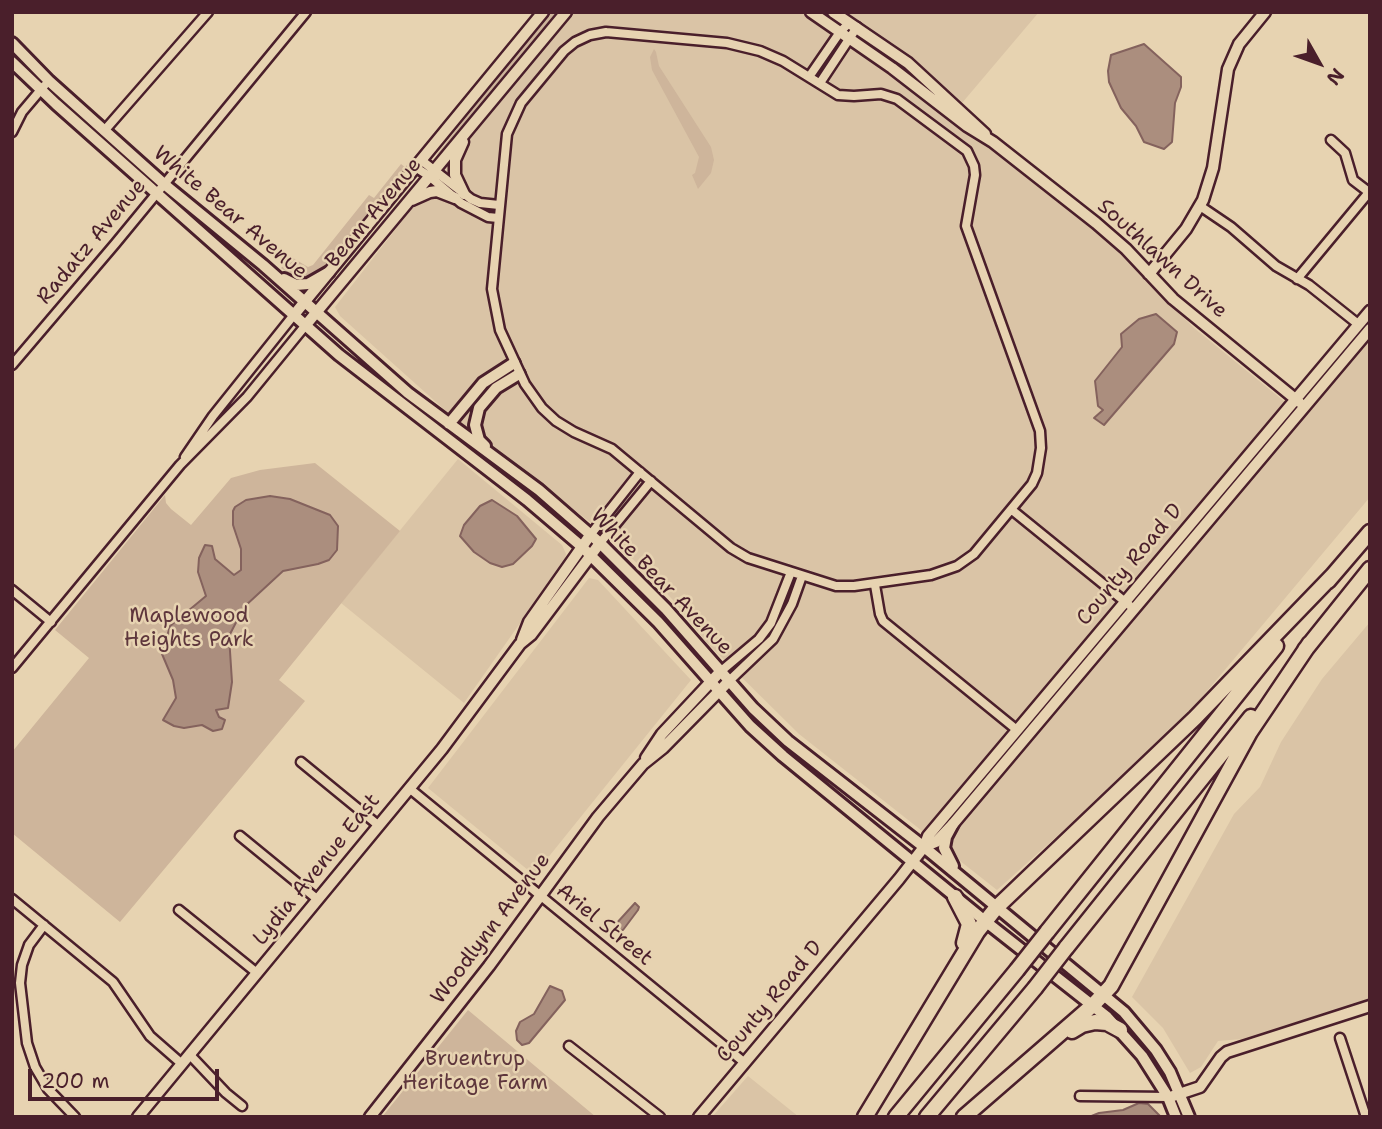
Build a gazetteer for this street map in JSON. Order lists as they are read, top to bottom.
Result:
{
  "streets": {
    "main road": ["White Bear Avenue"],
    "street": [
      "Beam Avenue",
      "Radatz Avenue",
      "Southlawn Drive",
      "County Road D",
      "Lydia Avenue East",
      "Ariel Street",
      "Woodlynn Avenue"
    ]
  },
  "crossings": [
    ["White Bear Avenue", "Beam Avenue"],
    ["White Bear Avenue", "Radatz Avenue"],
    ["White Bear Avenue", "County Road D"],
    ["White Bear Avenue", "Lydia Avenue East"],
    ["White Bear Avenue", "Woodlynn Avenue"],
    ["Southlawn Drive", "County Road D"],
    ["County Road D", "Ariel Street"],
    ["Lydia Avenue East", "Ariel Street"],
    ["Ariel Street", "Woodlynn Avenue"]
  ],
  "parks": ["Maplewood Heights Park", "Bruentrup Heritage Farm"],
  "scale_bar": "200 m",
  "north": "bottom right"
}
